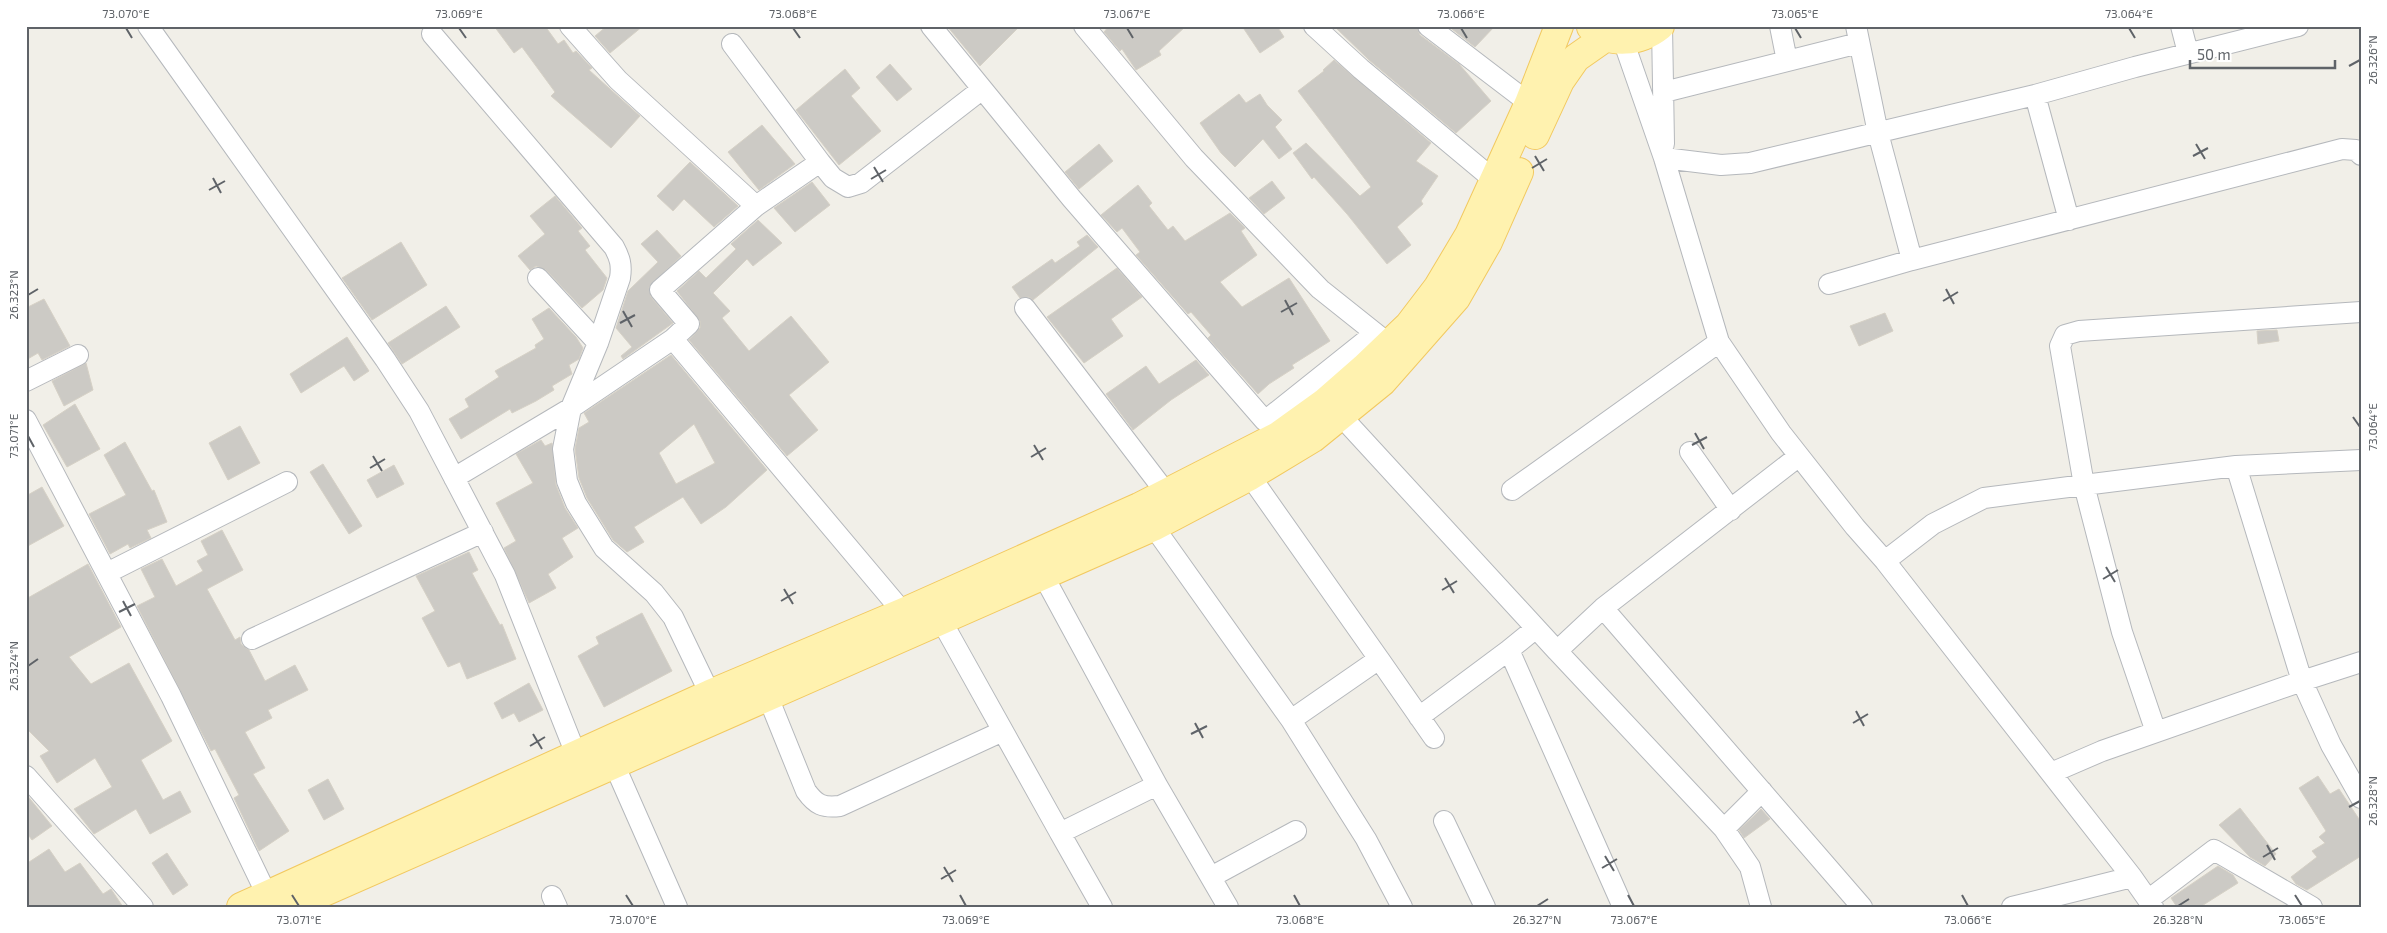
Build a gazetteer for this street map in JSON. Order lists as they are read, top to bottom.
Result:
{
  "scale_bar": "50 m",
  "coordinates": [
    "73.070°E",
    "73.069°E",
    "73.068°E",
    "73.067°E",
    "73.066°E",
    "73.065°E",
    "73.064°E",
    "26.326°N",
    "26.323°N",
    "73.071°E",
    "26.324°N",
    "26.328°N",
    "26.327°N"
  ]
}
